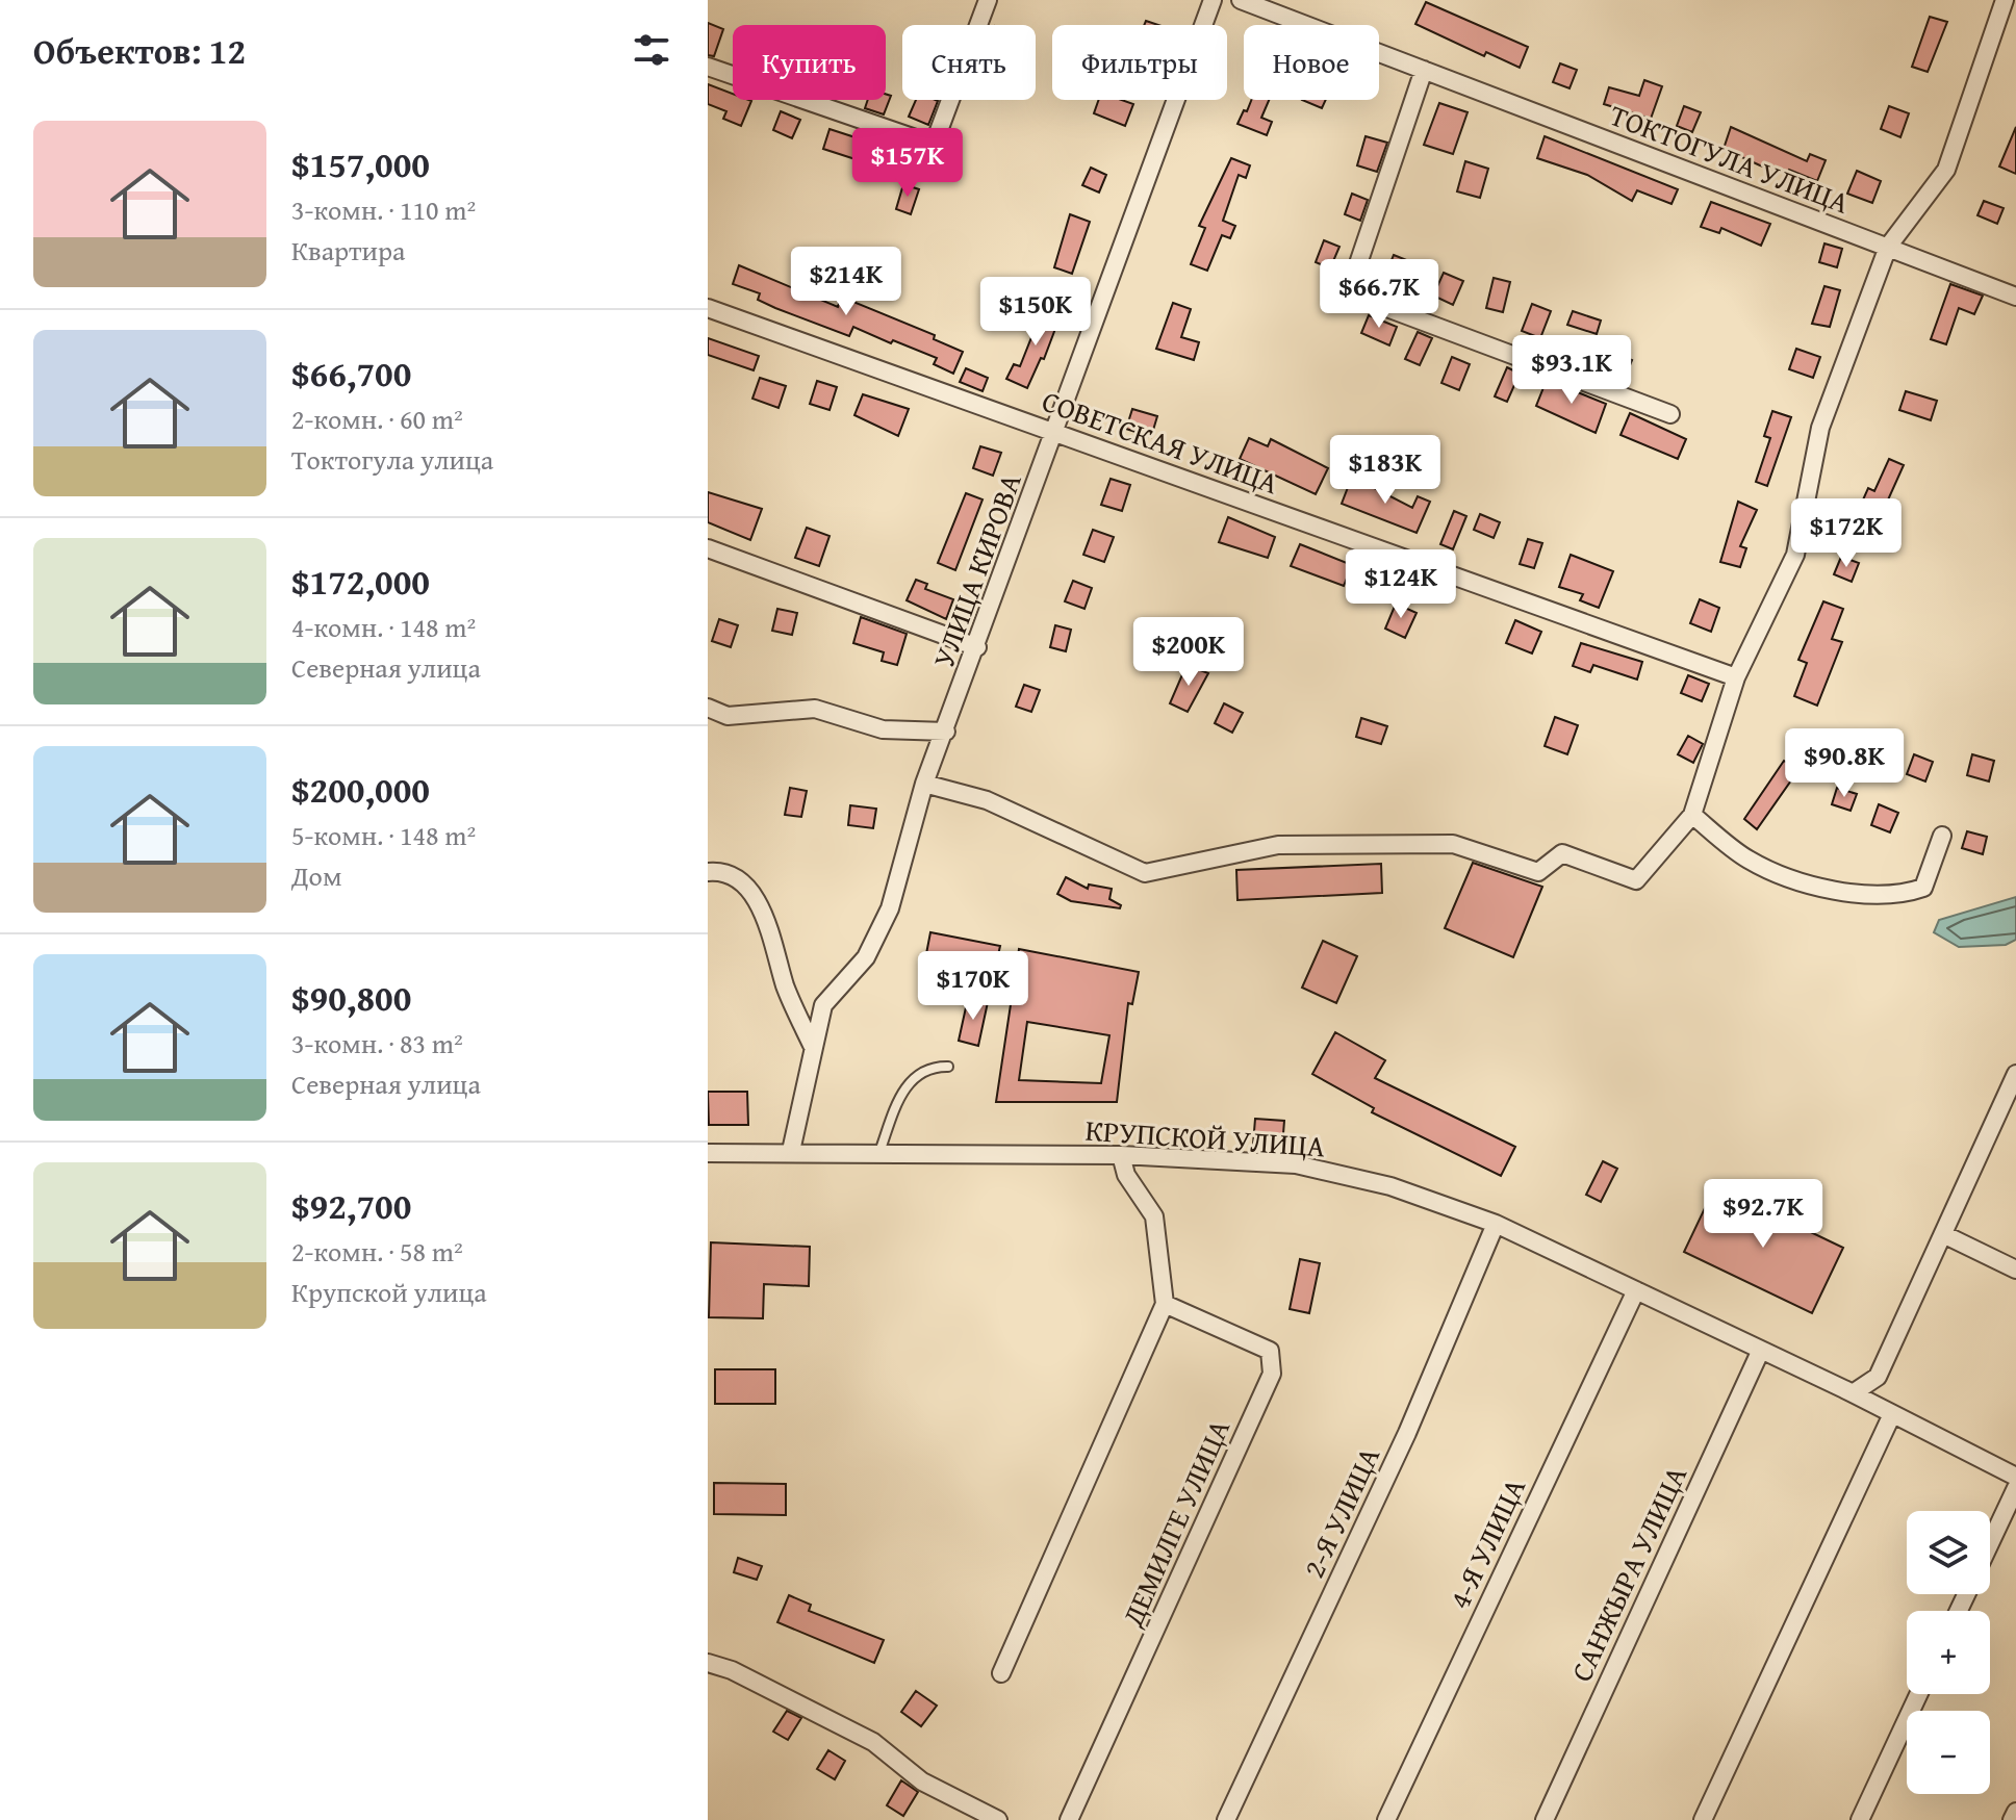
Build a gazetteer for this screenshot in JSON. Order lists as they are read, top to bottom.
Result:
{
  "streets": {
    "street": [
      "ТОКТОГУЛА УЛИЦА",
      "СОВЕТСКАЯ УЛИЦА",
      "УЛИЦА КИРОВА",
      "КРУПСКОЙ УЛИЦА",
      "2-Я УЛИЦА",
      "ДЕМИЛГЕ УЛИЦА",
      "4-Я УЛИЦА",
      "САНЖЫРА УЛИЦА"
    ]
  },
  "crossings": [
    ["СОВЕТСКАЯ УЛИЦА", "УЛИЦА КИРОВА"],
    ["УЛИЦА КИРОВА", "КРУПСКОЙ УЛИЦА"],
    ["КРУПСКОЙ УЛИЦА", "2-Я УЛИЦА"],
    ["КРУПСКОЙ УЛИЦА", "4-Я УЛИЦА"],
    ["КРУПСКОЙ УЛИЦА", "САНЖЫРА УЛИЦА"]
  ],
  "page": {
    "heading": "Объектов: 12",
    "chip": [
      "Купить",
      "Снять",
      "Фильтры",
      "Новое"
    ],
    "list": [
      {
        "name": "$157,000",
        "note": "3-комн. · 110 m² · Квартира"
      },
      {
        "name": "$66,700",
        "note": "2-комн. · 60 m² · Токтогула улица"
      },
      {
        "name": "$172,000",
        "note": "4-комн. · 148 m² · Северная улица"
      },
      {
        "name": "$200,000",
        "note": "5-комн. · 148 m² · Дом"
      },
      {
        "name": "$90,800",
        "note": "3-комн. · 83 m² · Северная улица"
      },
      {
        "name": "$92,700",
        "note": "2-комн. · 58 m² · Крупской улица"
      }
    ],
    "price": [
      "$157K",
      "$214K",
      "$66.7K",
      "$150K",
      "$93.1K",
      "$183K",
      "$172K",
      "$124K",
      "$200K",
      "$90.8K",
      "$170K",
      "$92.7K"
    ],
    "map_buttons": ["+", "−"]
  }
}
